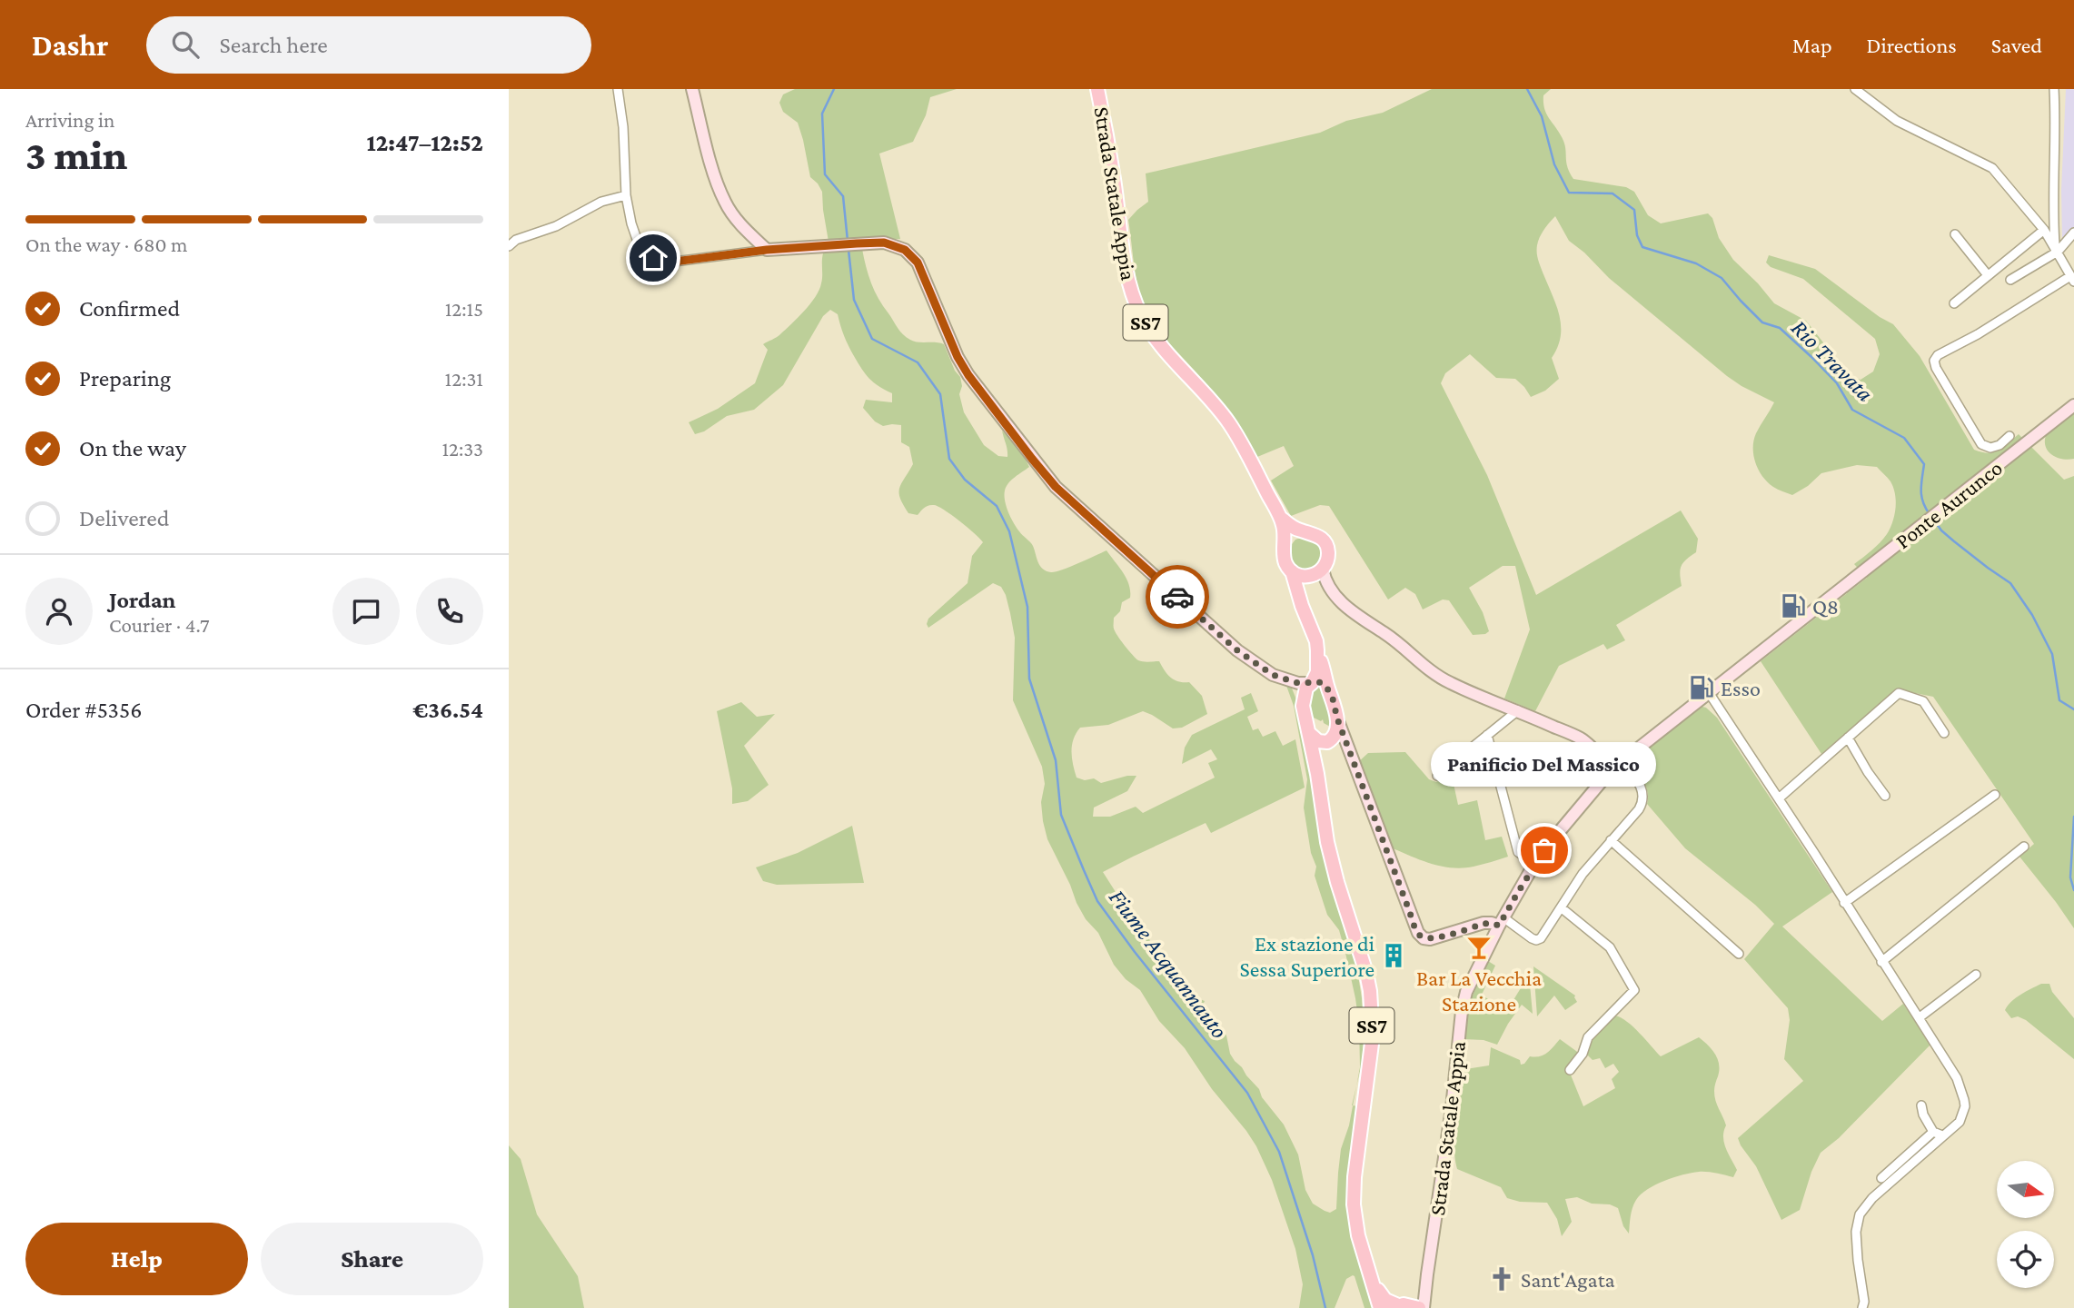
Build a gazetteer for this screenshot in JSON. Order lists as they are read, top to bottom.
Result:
{
  "streets": {
    "main road": ["Strada Statale Appia", "SS7"],
    "street": ["Ponte Aurunco"]
  },
  "crossings": [
    ["Strada Statale Appia", "SS7"],
    ["Strada Statale Appia", "Ponte Aurunco"]
  ],
  "water": ["Rio Travata", "Fiume Acquannauto"],
  "places": {
    "fuel station": ["Q8", "Esso"],
    "other": ["Panificio Del Massico"],
    "bar": ["Bar La Vecchia Stazione"],
    "building": ["Ex stazione di Sessa Superiore"],
    "church": ["Sant'Agata"]
  },
  "north": "right",
  "page": {
    "header": "Dashr",
    "search": "Search here",
    "nav": ["Map", "Directions", "Saved"],
    "heading": ["3 min", "Arriving in", "12:47–12:52"],
    "panel": [
      "Jordan",
      "Courier · 4.7",
      "Order #5356",
      "€36.54"
    ],
    "bar": "On the way · 680 m",
    "list": [
      ["Confirmed", "12:15"],
      ["Preparing", "12:31"],
      ["On the way", "12:33"],
      "Delivered"
    ],
    "bubble": "Panificio Del Massico",
    "buttons": ["Help", "Share"]
  }
}
